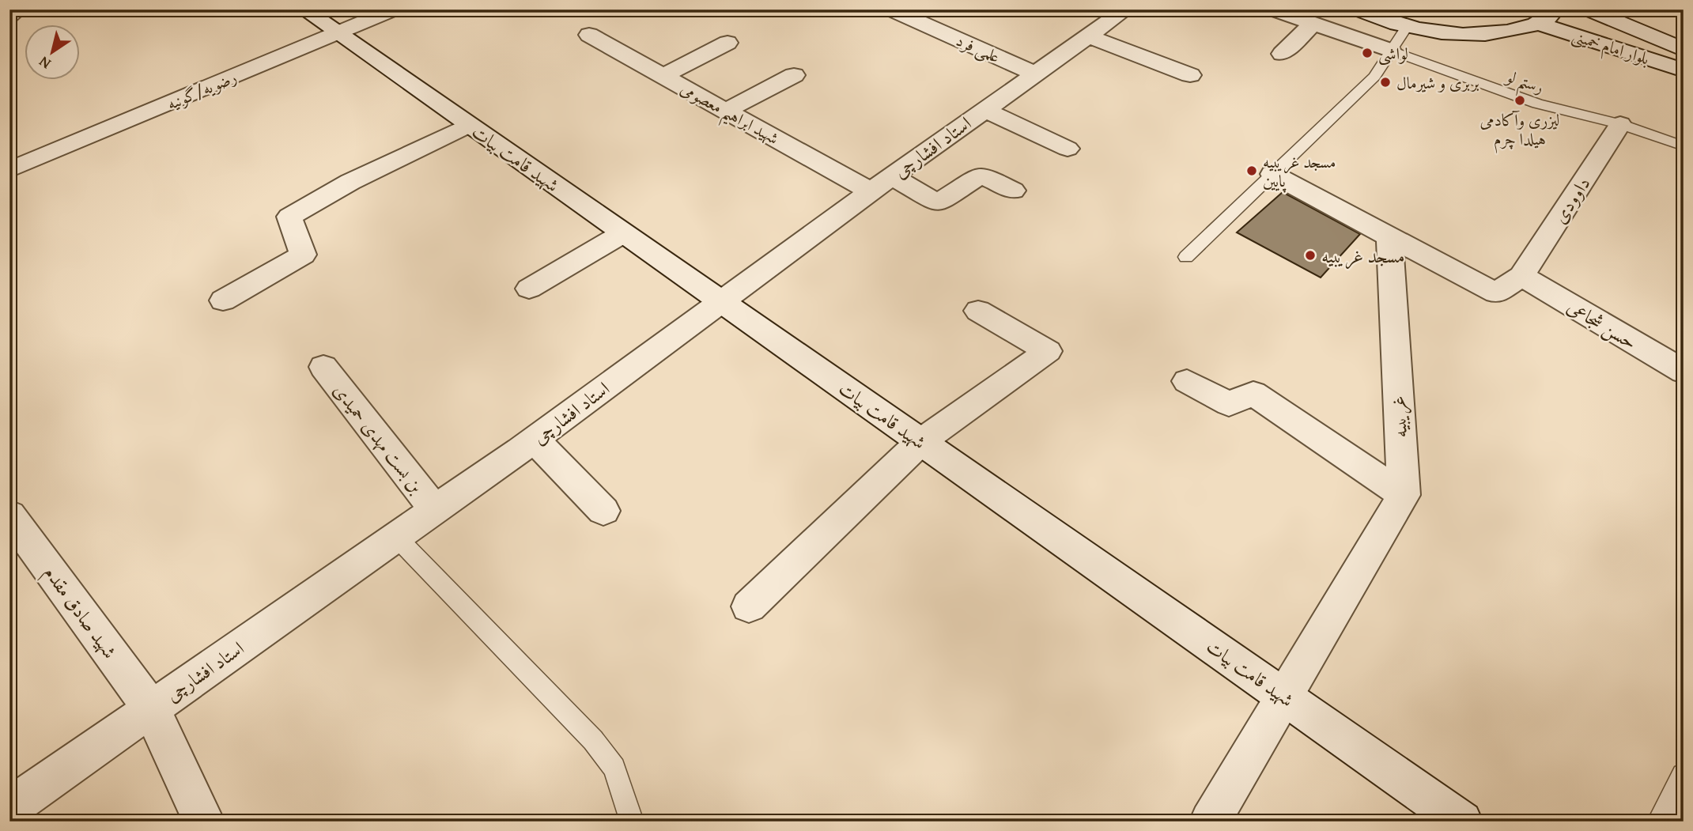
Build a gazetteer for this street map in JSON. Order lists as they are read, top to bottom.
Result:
{
  "streets": {
    "street": [
      "بلوار امام خمینی",
      "علمی فرد",
      "رضویه/گونیه",
      "شهید ابراهیم معصومی",
      "استاد افشارچی",
      "شهید قامت بیات",
      "داوودی",
      "حسن شجاعی",
      "غریبیه",
      "بن بست مهدی حمیدی",
      "شهید صادق مقدم"
    ],
    "lane": ["رستم لو"]
  },
  "crossings": [
    ["علمی فرد", "استاد افشارچی"],
    ["رستم لو", "داوودی"],
    ["رضویه/گونیه", "شهید قامت بیات"],
    ["شهید ابراهیم معصومی", "استاد افشارچی"],
    ["استاد افشارچی", "شهید قامت بیات"],
    ["استاد افشارچی", "بن بست مهدی حمیدی"],
    ["استاد افشارچی", "شهید صادق مقدم"],
    ["داوودی", "حسن شجاعی"]
  ],
  "places": [
    "لواشی",
    "بربری و شیرمال",
    "لیزری وآکادمی هیلدا چرم",
    "مسجد غریبیه پایین",
    "مسجد غریبیه"
  ],
  "north": "bottom left"
}
